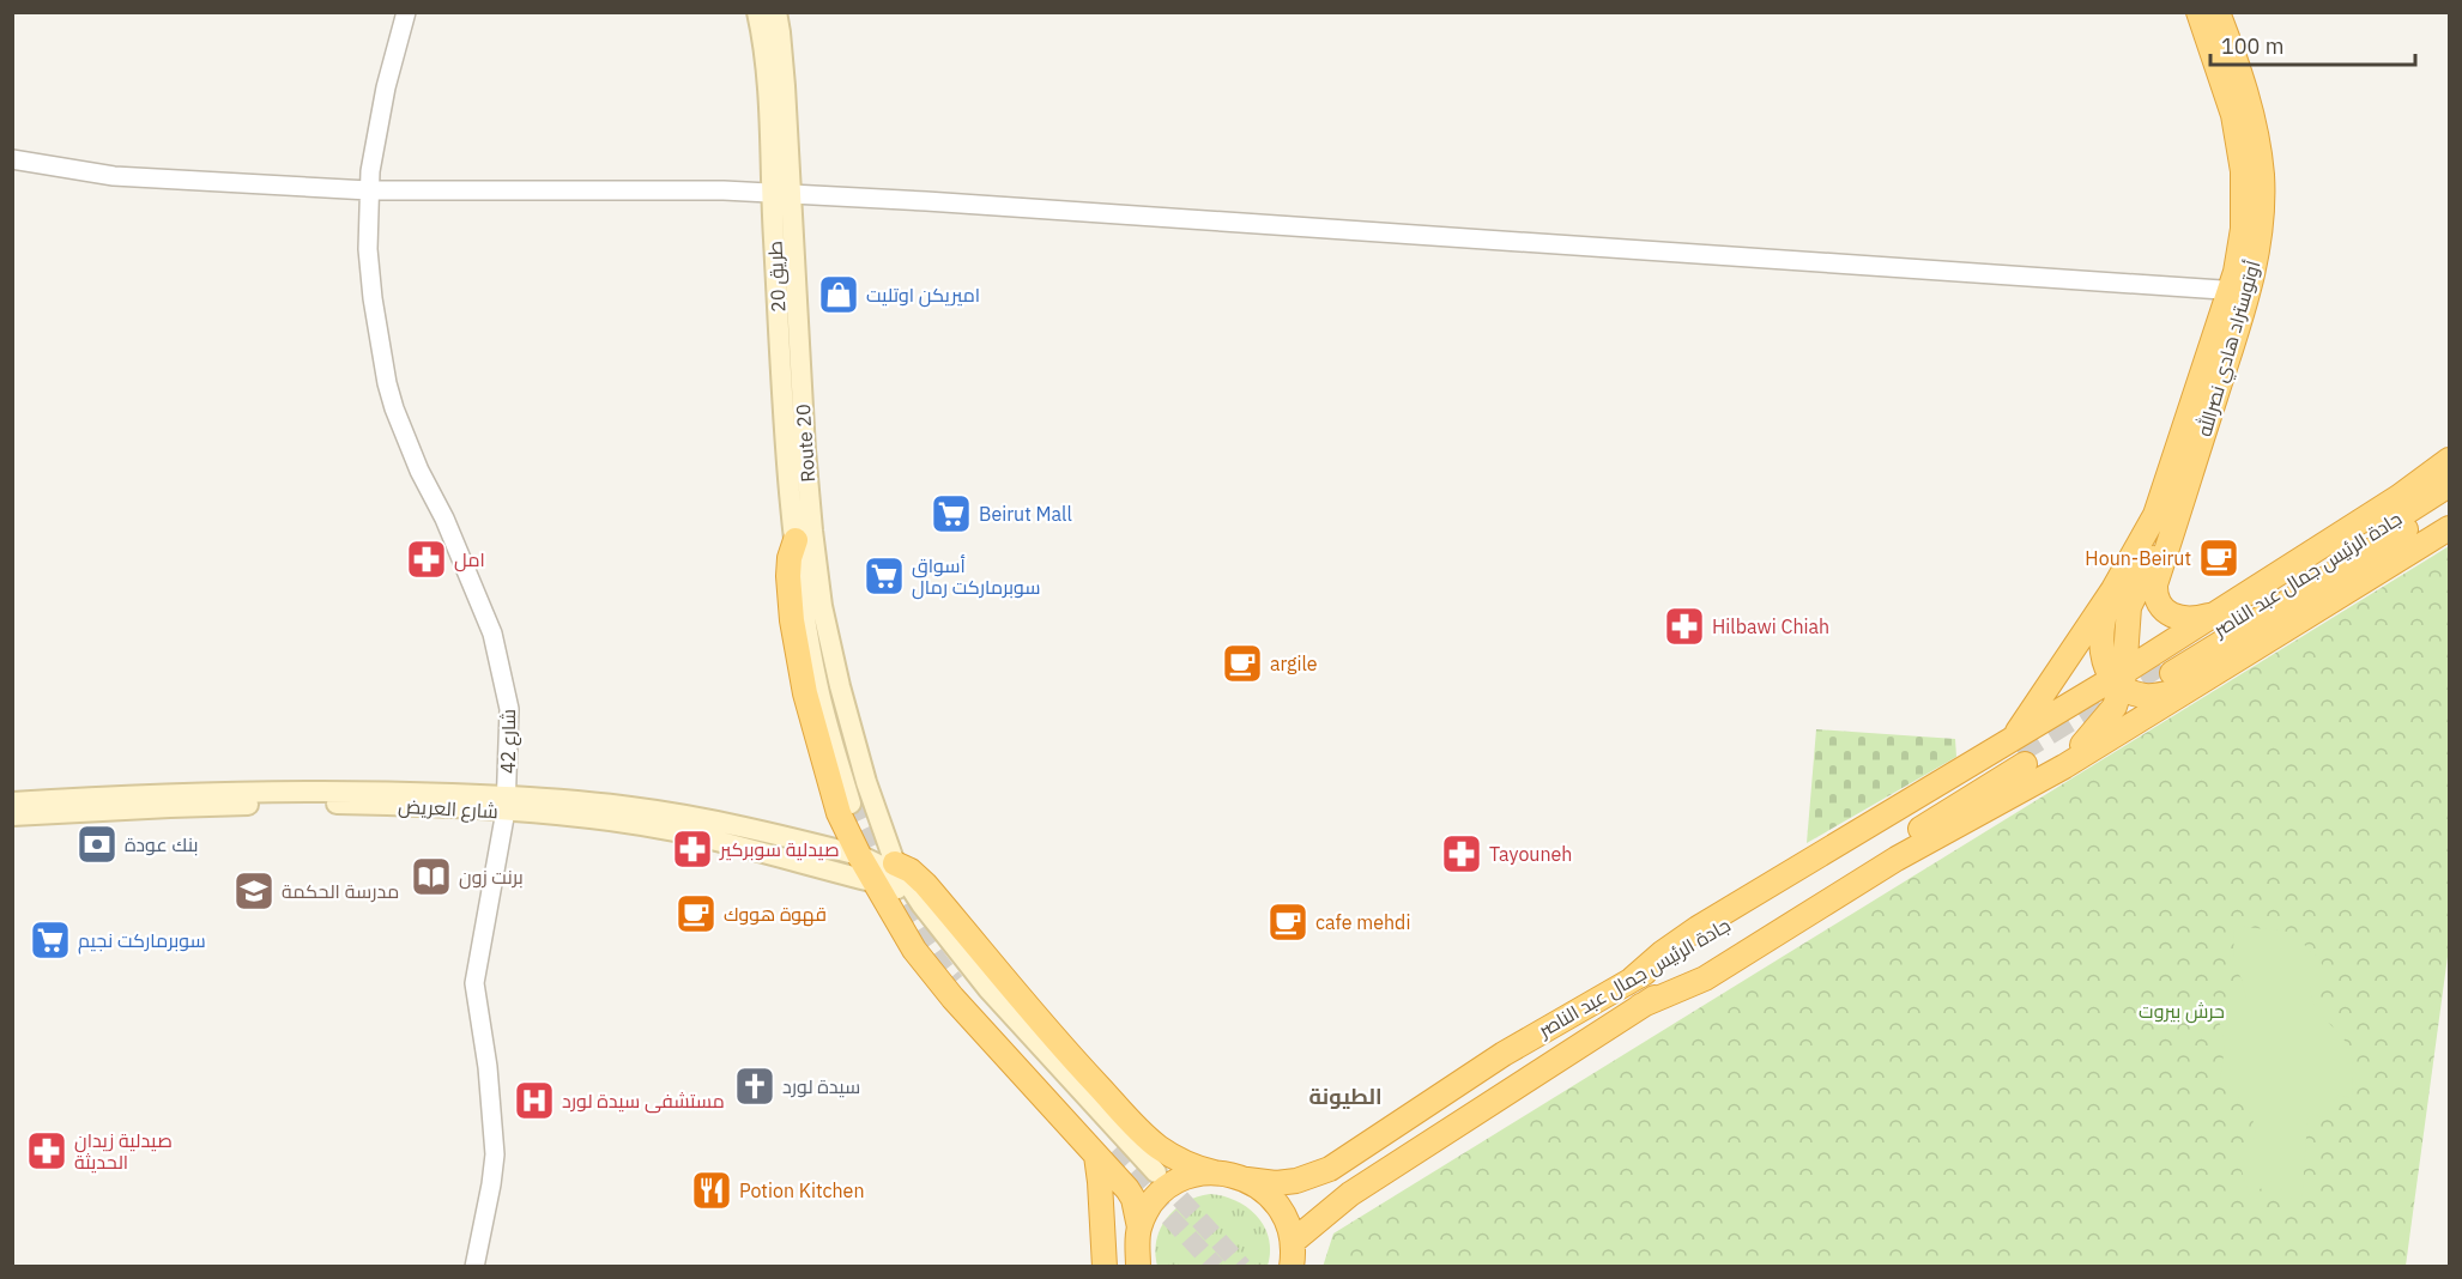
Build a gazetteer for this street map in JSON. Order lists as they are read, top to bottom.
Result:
{
  "streets": {
    "highway": ["أوتوستراد هادي نصرالله", "جادة الرئيس جمال عبد الناصر"],
    "main road": ["طريق 20", "Route 20", "شارع العريض"],
    "street": ["شارع 42"]
  },
  "crossings": [
    ["Route 20", "جادة الرئيس جمال عبد الناصر"],
    ["شارع 42", "شارع العريض"]
  ],
  "districts": ["الطيونة"],
  "parks": ["حرش بيروت"],
  "places": {
    "shop": ["اميريكن اوتليت"],
    "supermarket": ["Beirut Mall", "أسواق سوبرماركت رمال", "سوبرماركت نجيم"],
    "cafe": [
      "Houn-Beirut",
      "argile",
      "قهوة هووك",
      "cafe mehdi"
    ],
    "pharmacy": [
      "امل",
      "Hilbawi Chiah",
      "صيدلية سوبركير",
      "Tayouneh",
      "صيدلية زيدان الحديثة"
    ],
    "bank": ["بنك عودة"],
    "library": ["برنت زون"],
    "school or university": ["مدرسة الحكمة"],
    "church": ["سيدة لورد"],
    "hospital": ["مستشفى سيدة لورد"],
    "restaurant": ["Potion Kitchen"]
  },
  "scale_bar": "100 m"
}
